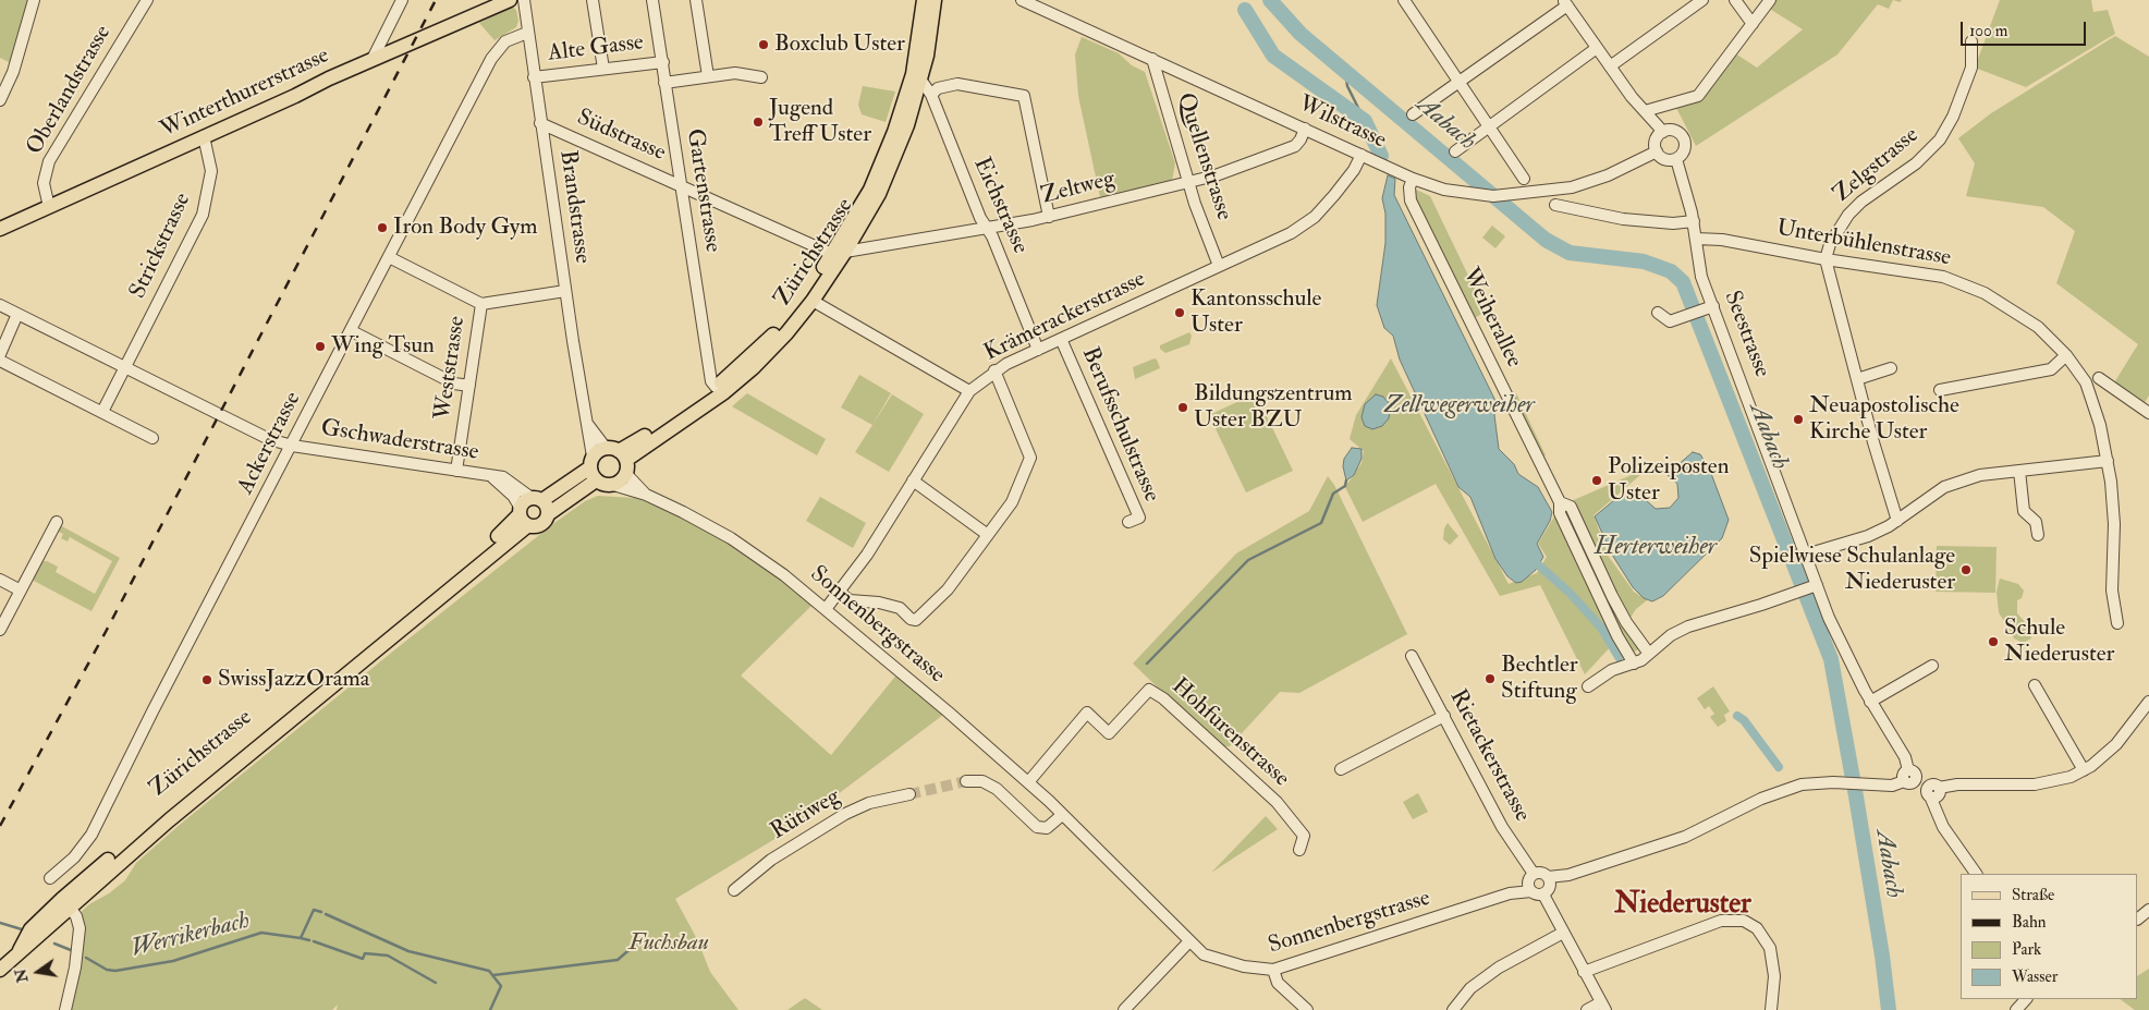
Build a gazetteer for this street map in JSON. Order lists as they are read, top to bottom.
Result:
{
  "streets": {
    "main road": ["Winterthurerstrasse", "Zürichstrasse"],
    "street": [
      "Alte Gasse",
      "Oberlandstrasse",
      "Wilstrasse",
      "Südstrasse",
      "Quellenstrasse",
      "Zelgstrasse",
      "Zeltweg",
      "Gartenstrasse",
      "Eichstrasse",
      "Brandstrasse",
      "Unterbühlenstrasse",
      "Strickstrasse",
      "Krämerackerstrasse",
      "Weiherallee",
      "Seestrasse",
      "Weststrasse",
      "Berufsschulstrasse",
      "Gschwaderstrasse",
      "Ackerstrasse",
      "Sonnenbergstrasse",
      "Hohfurenstrasse",
      "Rietackerstrasse",
      "Rütiweg"
    ]
  },
  "crossings": [
    ["Alte Gasse", "Gartenstrasse"],
    ["Alte Gasse", "Brandstrasse"],
    ["Oberlandstrasse", "Winterthurerstrasse"],
    ["Winterthurerstrasse", "Strickstrasse"],
    ["Wilstrasse", "Quellenstrasse"],
    ["Wilstrasse", "Zeltweg"],
    ["Wilstrasse", "Krämerackerstrasse"],
    ["Wilstrasse", "Weiherallee"],
    ["Wilstrasse", "Seestrasse"],
    ["Südstrasse", "Zeltweg"],
    ["Südstrasse", "Gartenstrasse"],
    ["Südstrasse", "Brandstrasse"],
    ["Südstrasse", "Zürichstrasse"],
    ["Quellenstrasse", "Zeltweg"],
    ["Quellenstrasse", "Krämerackerstrasse"],
    ["Zelgstrasse", "Unterbühlenstrasse"],
    ["Zeltweg", "Eichstrasse"],
    ["Zeltweg", "Zürichstrasse"],
    ["Gartenstrasse", "Zürichstrasse"],
    ["Eichstrasse", "Zürichstrasse"],
    ["Eichstrasse", "Krämerackerstrasse"],
    ["Brandstrasse", "Zürichstrasse"],
    ["Brandstrasse", "Ackerstrasse"],
    ["Brandstrasse", "Sonnenbergstrasse"],
    ["Unterbühlenstrasse", "Seestrasse"],
    ["Strickstrasse", "Gschwaderstrasse"],
    ["Zürichstrasse", "Gschwaderstrasse"],
    ["Zürichstrasse", "Sonnenbergstrasse"],
    ["Krämerackerstrasse", "Berufsschulstrasse"],
    ["Krämerackerstrasse", "Sonnenbergstrasse"],
    ["Weststrasse", "Gschwaderstrasse"],
    ["Gschwaderstrasse", "Ackerstrasse"],
    ["Sonnenbergstrasse", "Hohfurenstrasse"],
    ["Sonnenbergstrasse", "Rietackerstrasse"]
  ],
  "districts": ["Niederuster"],
  "water": [
    "Aabach",
    "Zellwegerweiher",
    "Herterweiher",
    "Werrikerbach"
  ],
  "parks": ["Fuchsbau"],
  "places": [
    "Boxclub Uster",
    "Jugend Treff Uster",
    "Iron Body Gym",
    "Kantonsschule Uster",
    "Wing Tsun",
    "Bildungszentrum Uster BZU",
    "Neuapostolische Kirche Uster",
    "Polizeiposten Uster",
    "Spielwiese Schulanlage Niederuster",
    "Schule Niederuster",
    "Bechtler Stiftung",
    "SwissJazzOrama"
  ],
  "legend": [
    "Straße",
    "Bahn",
    "Park",
    "Wasser"
  ],
  "scale_bar": "100 m",
  "north": "left"
}
